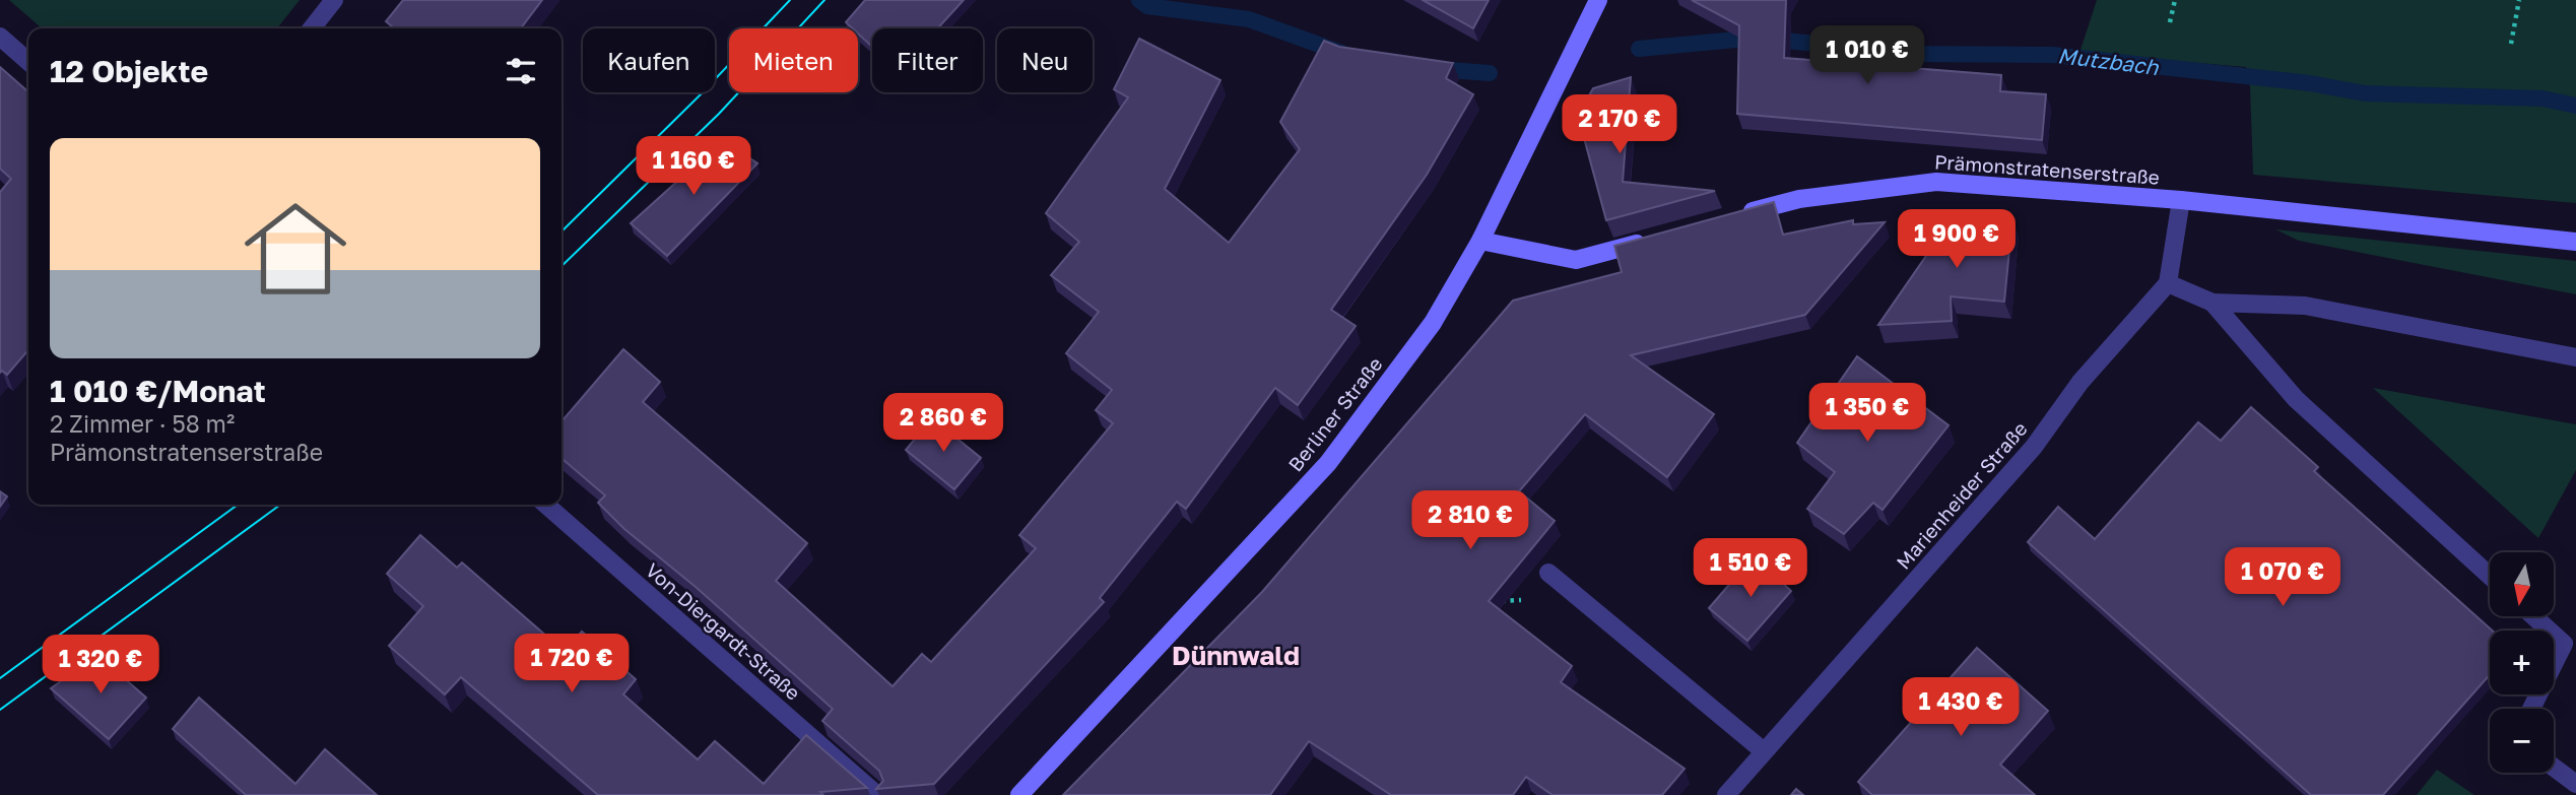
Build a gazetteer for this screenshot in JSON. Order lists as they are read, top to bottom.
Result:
{
  "streets": {
    "main road": ["Prämonstratenserstraße", "Berliner Straße"],
    "street": ["Marienheider Straße", "Von-Diergardt-Straße"]
  },
  "districts": ["Dünnwald"],
  "water": ["Mutzbach"],
  "north": "bottom",
  "page": {
    "price": [
      "1 010 €",
      "2 170 €",
      "1 160 €",
      "1 900 €",
      "1 350 €",
      "2 860 €",
      "2 810 €",
      "1 510 €",
      "1 070 €",
      "1 720 €",
      "1 320 €",
      "1 430 €"
    ],
    "chip": [
      "Kaufen",
      "Mieten",
      "Filter",
      "Neu"
    ],
    "heading": "12 Objekte",
    "list": [
      {
        "name": "1 010 €/Monat",
        "note": "2 Zimmer · 58 m² · Prämonstratenserstraße"
      }
    ],
    "map_buttons": ["+", "−"]
  }
}
